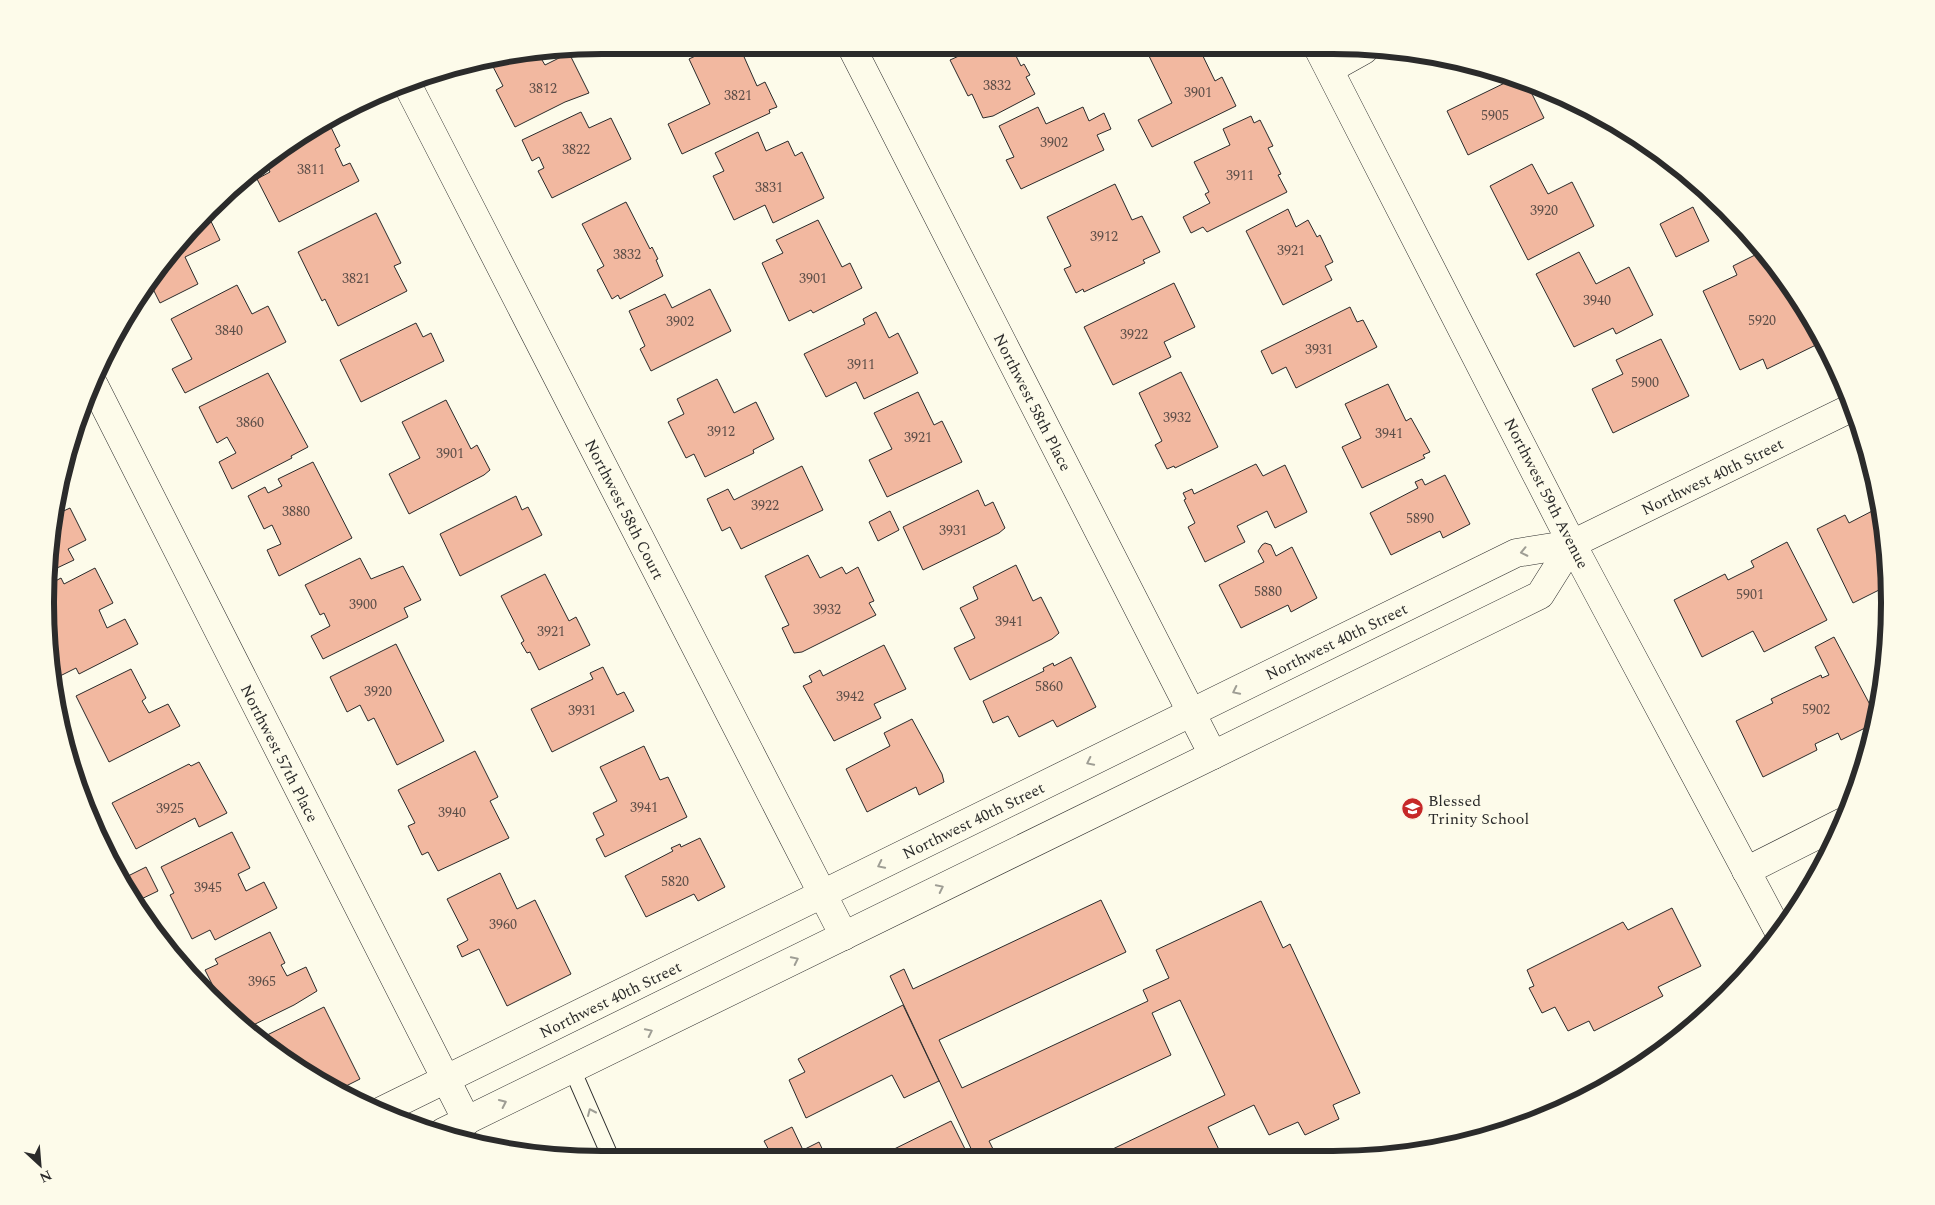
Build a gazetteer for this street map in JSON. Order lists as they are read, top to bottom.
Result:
{
  "streets": {
    "street": [
      "Northwest 58th Place",
      "Northwest 40th Street",
      "Northwest 59th Avenue",
      "Northwest 58th Court",
      "Northwest 57th Place"
    ]
  },
  "crossings": [
    ["Northwest 58th Place", "Northwest 40th Street"],
    ["Northwest 40th Street", "Northwest 59th Avenue"],
    ["Northwest 40th Street", "Northwest 58th Court"],
    ["Northwest 40th Street", "Northwest 57th Place"]
  ],
  "places": {
    "school or university": ["Blessed Trinity School"]
  },
  "house_numbers": [
    "3832",
    "3812",
    "3901",
    "3821",
    "5905",
    "3902",
    "3822",
    "3811",
    "3911",
    "3831",
    "3920",
    "3912",
    "3921",
    "3832",
    "3821",
    "3901",
    "3940",
    "5920",
    "3902",
    "3840",
    "3922",
    "3931",
    "3911",
    "5900",
    "3932",
    "3860",
    "3912",
    "3941",
    "3921",
    "3901",
    "3922",
    "3880",
    "5890",
    "3931",
    "5880",
    "5901",
    "3900",
    "3932",
    "3941",
    "3921",
    "5860",
    "3920",
    "3942",
    "5902",
    "3931",
    "3941",
    "3925",
    "3940",
    "5820",
    "3945",
    "3960",
    "3965"
  ],
  "north": "bottom right"
}
